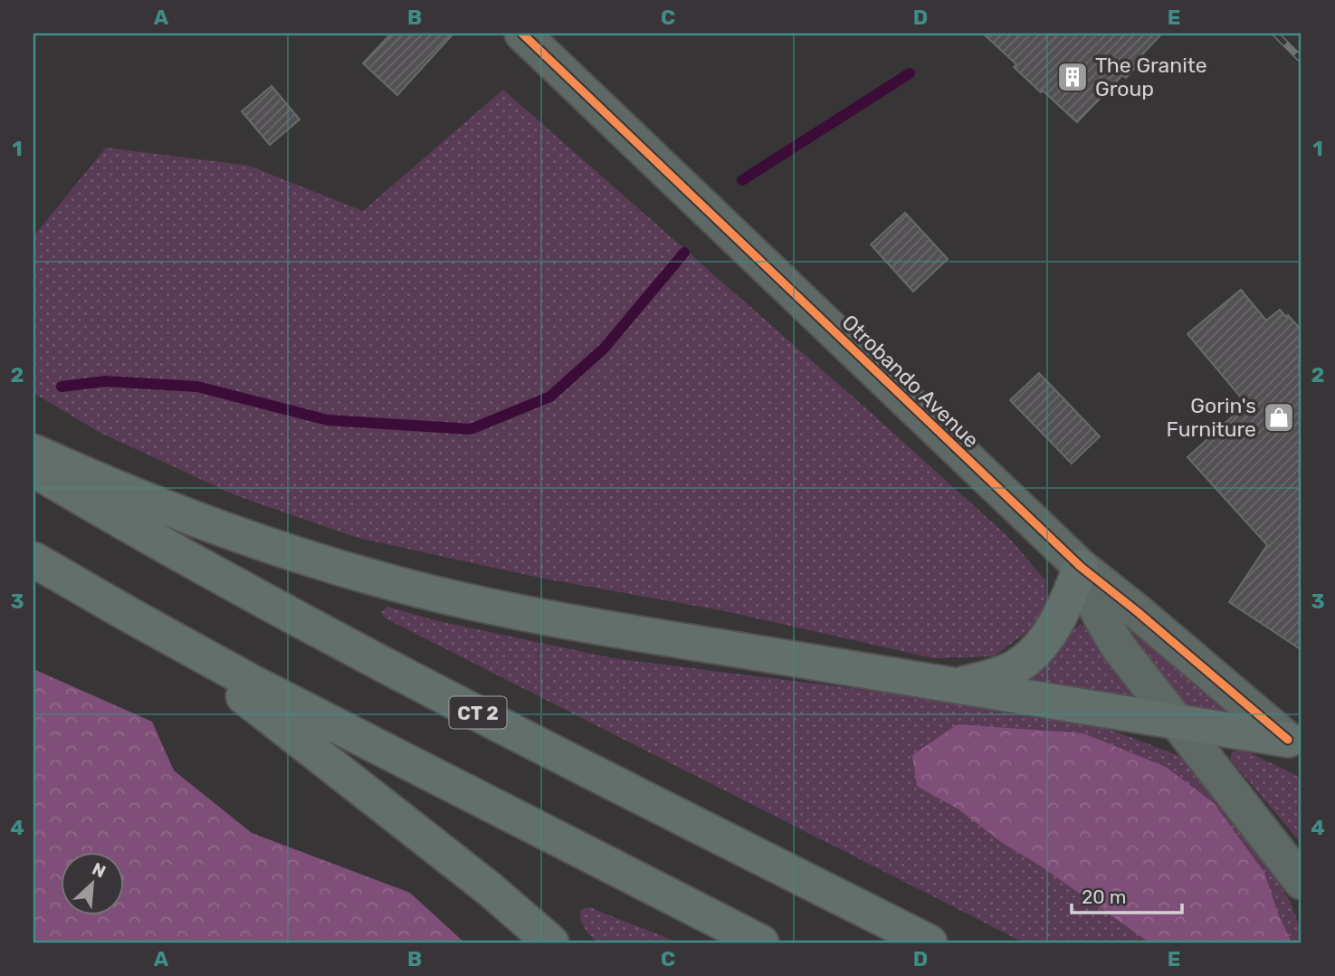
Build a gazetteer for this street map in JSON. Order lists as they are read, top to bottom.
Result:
{
  "streets": {
    "highway": ["CT 2"],
    "street": ["Otrobando Avenue"]
  },
  "places": {
    "building": ["The Granite Group"],
    "shop": ["Gorin's Furniture"]
  },
  "scale_bar": "20 m",
  "north": "top right",
  "grid": {
    "columns": [
      "A",
      "B",
      "C",
      "D",
      "E"
    ],
    "rows": [
      "1",
      "2",
      "3",
      "4"
    ]
  }
}
